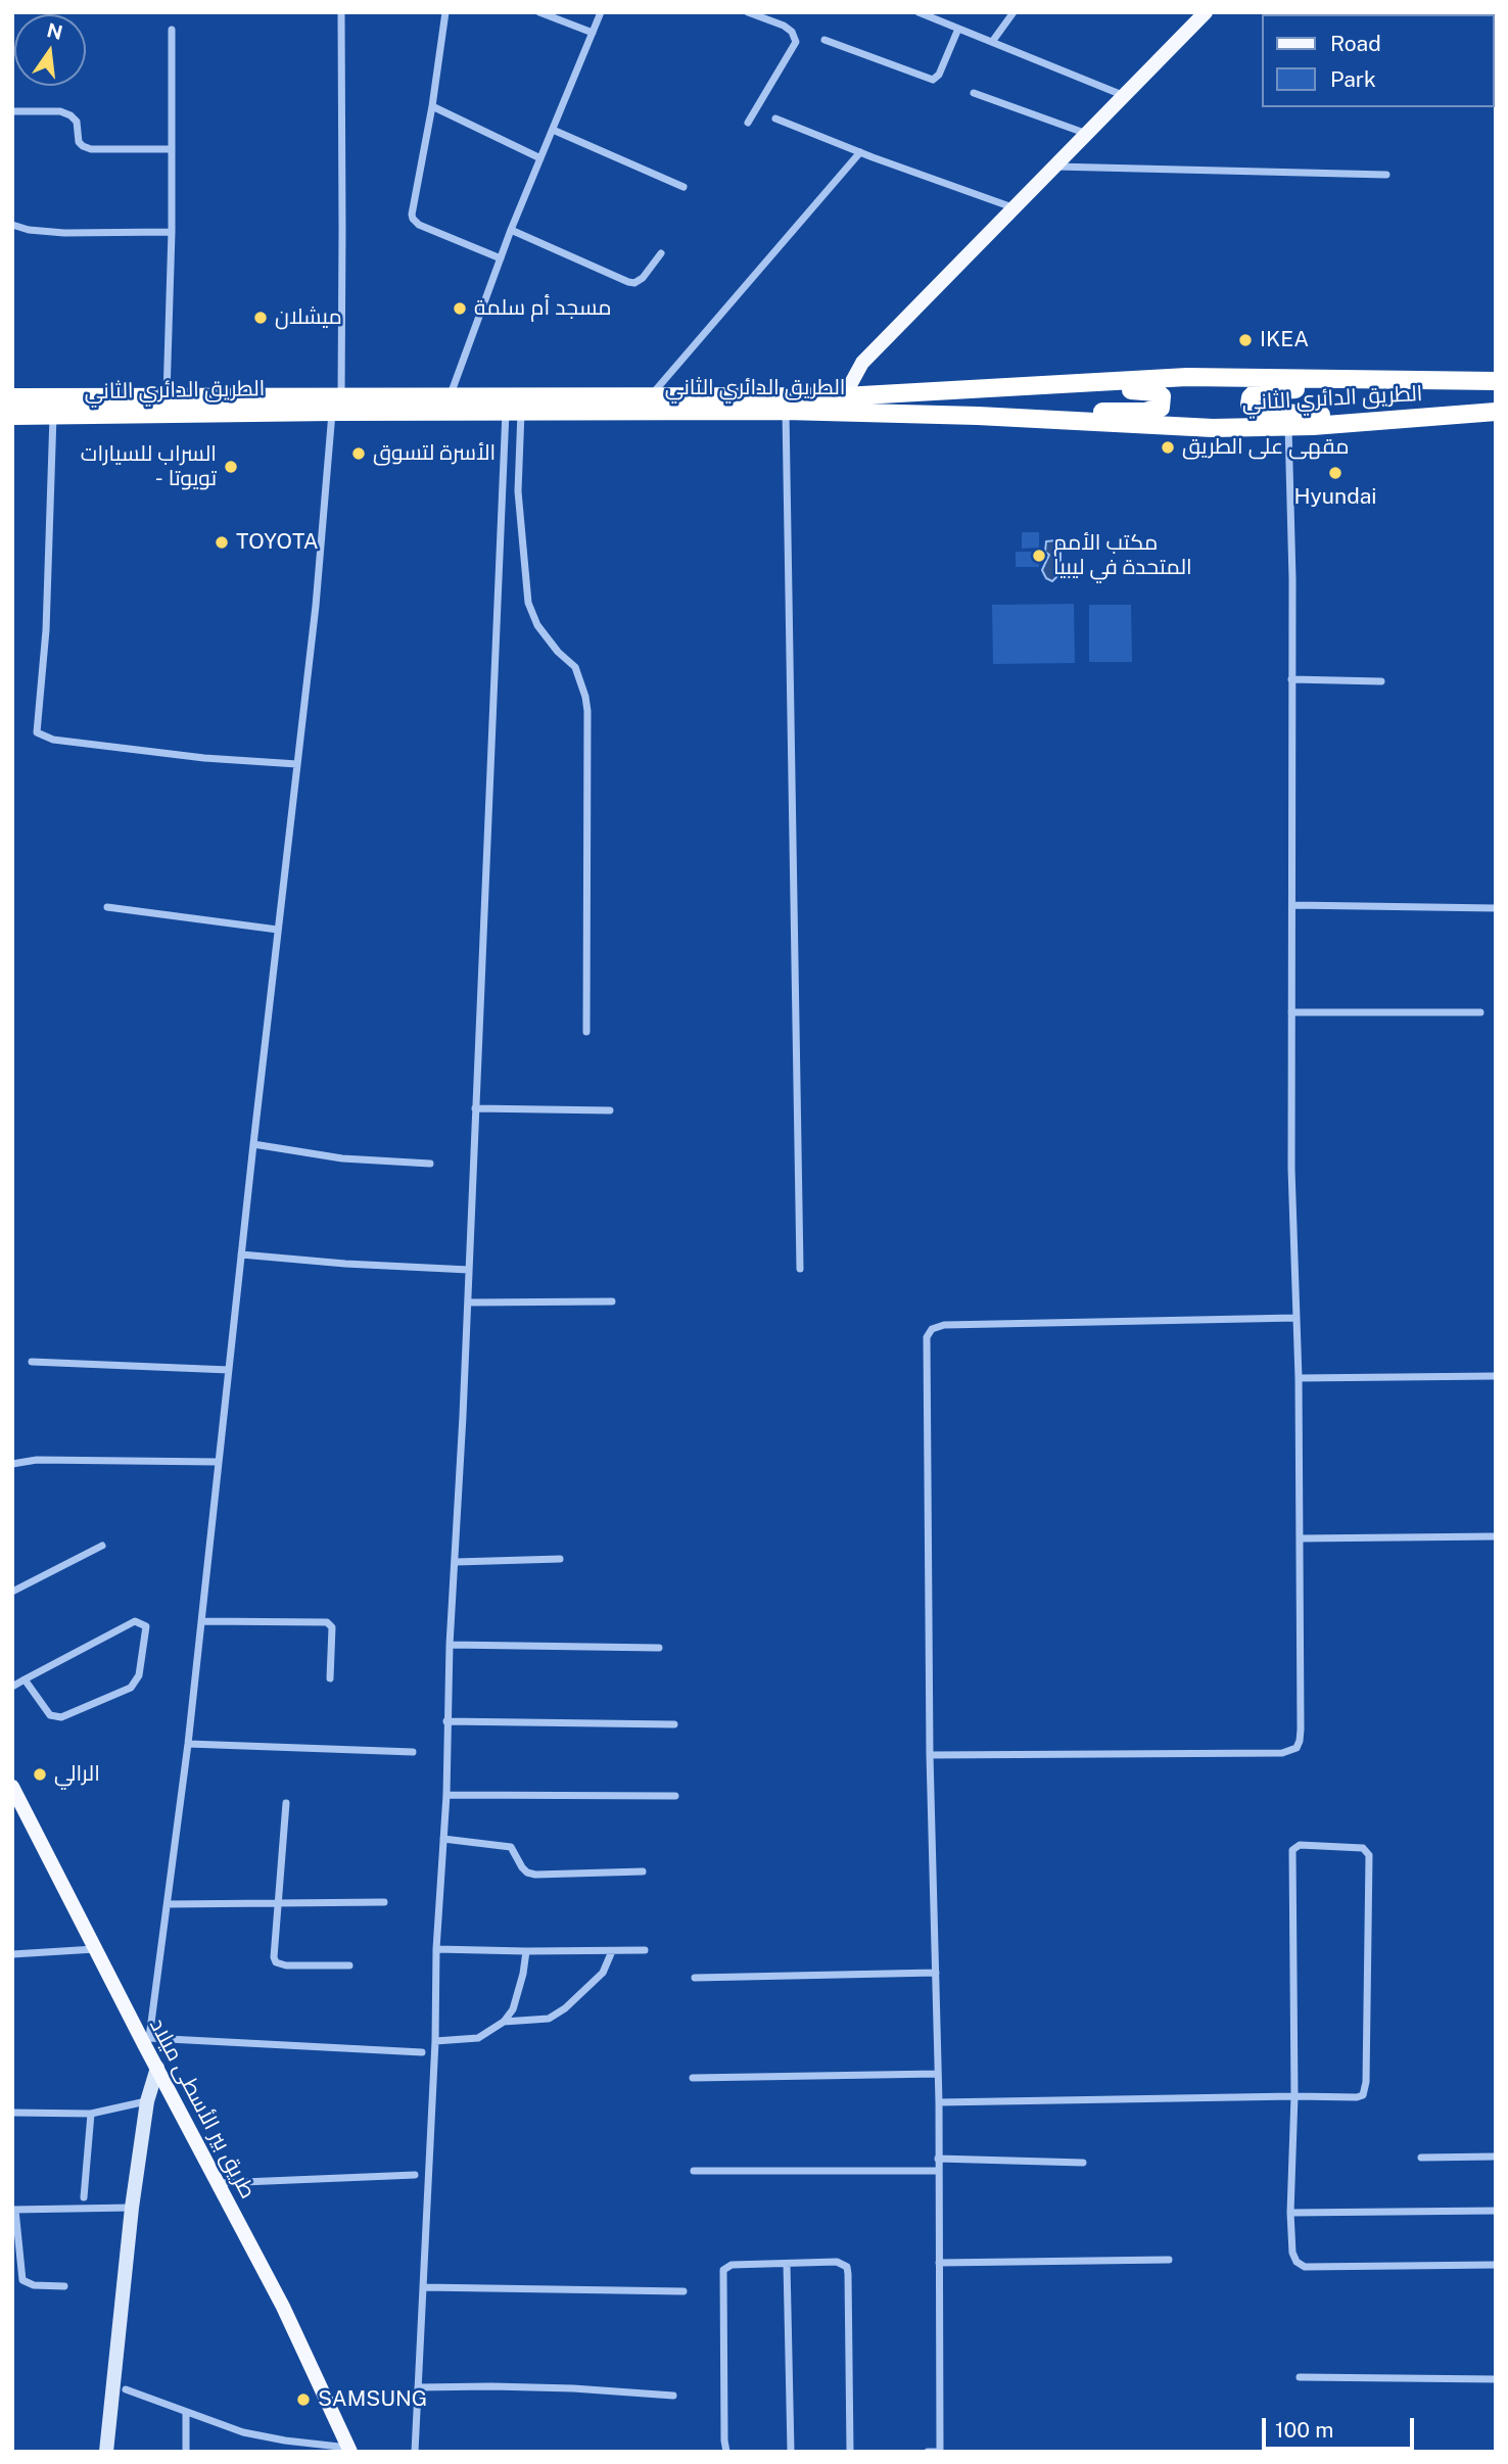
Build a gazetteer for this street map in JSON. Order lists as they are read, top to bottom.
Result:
{
  "streets": {
    "highway": ["الطريق الدائري الثاني"],
    "main road": ["طريق بير الأسطى ميلاد"]
  },
  "places": [
    "مسجد أم سلمة",
    "ميشلان",
    "IKEA",
    "مقهى على الطريق",
    "الأسرة لتسوق",
    "السراب للسيارات - تويوتا",
    "Hyundai",
    "TOYOTA",
    "مكتب الأمم المتحدة في ليبيا",
    "الرالي",
    "SAMSUNG"
  ],
  "legend": ["Road", "Park"],
  "scale_bar": "100 m",
  "north": "top"
}
